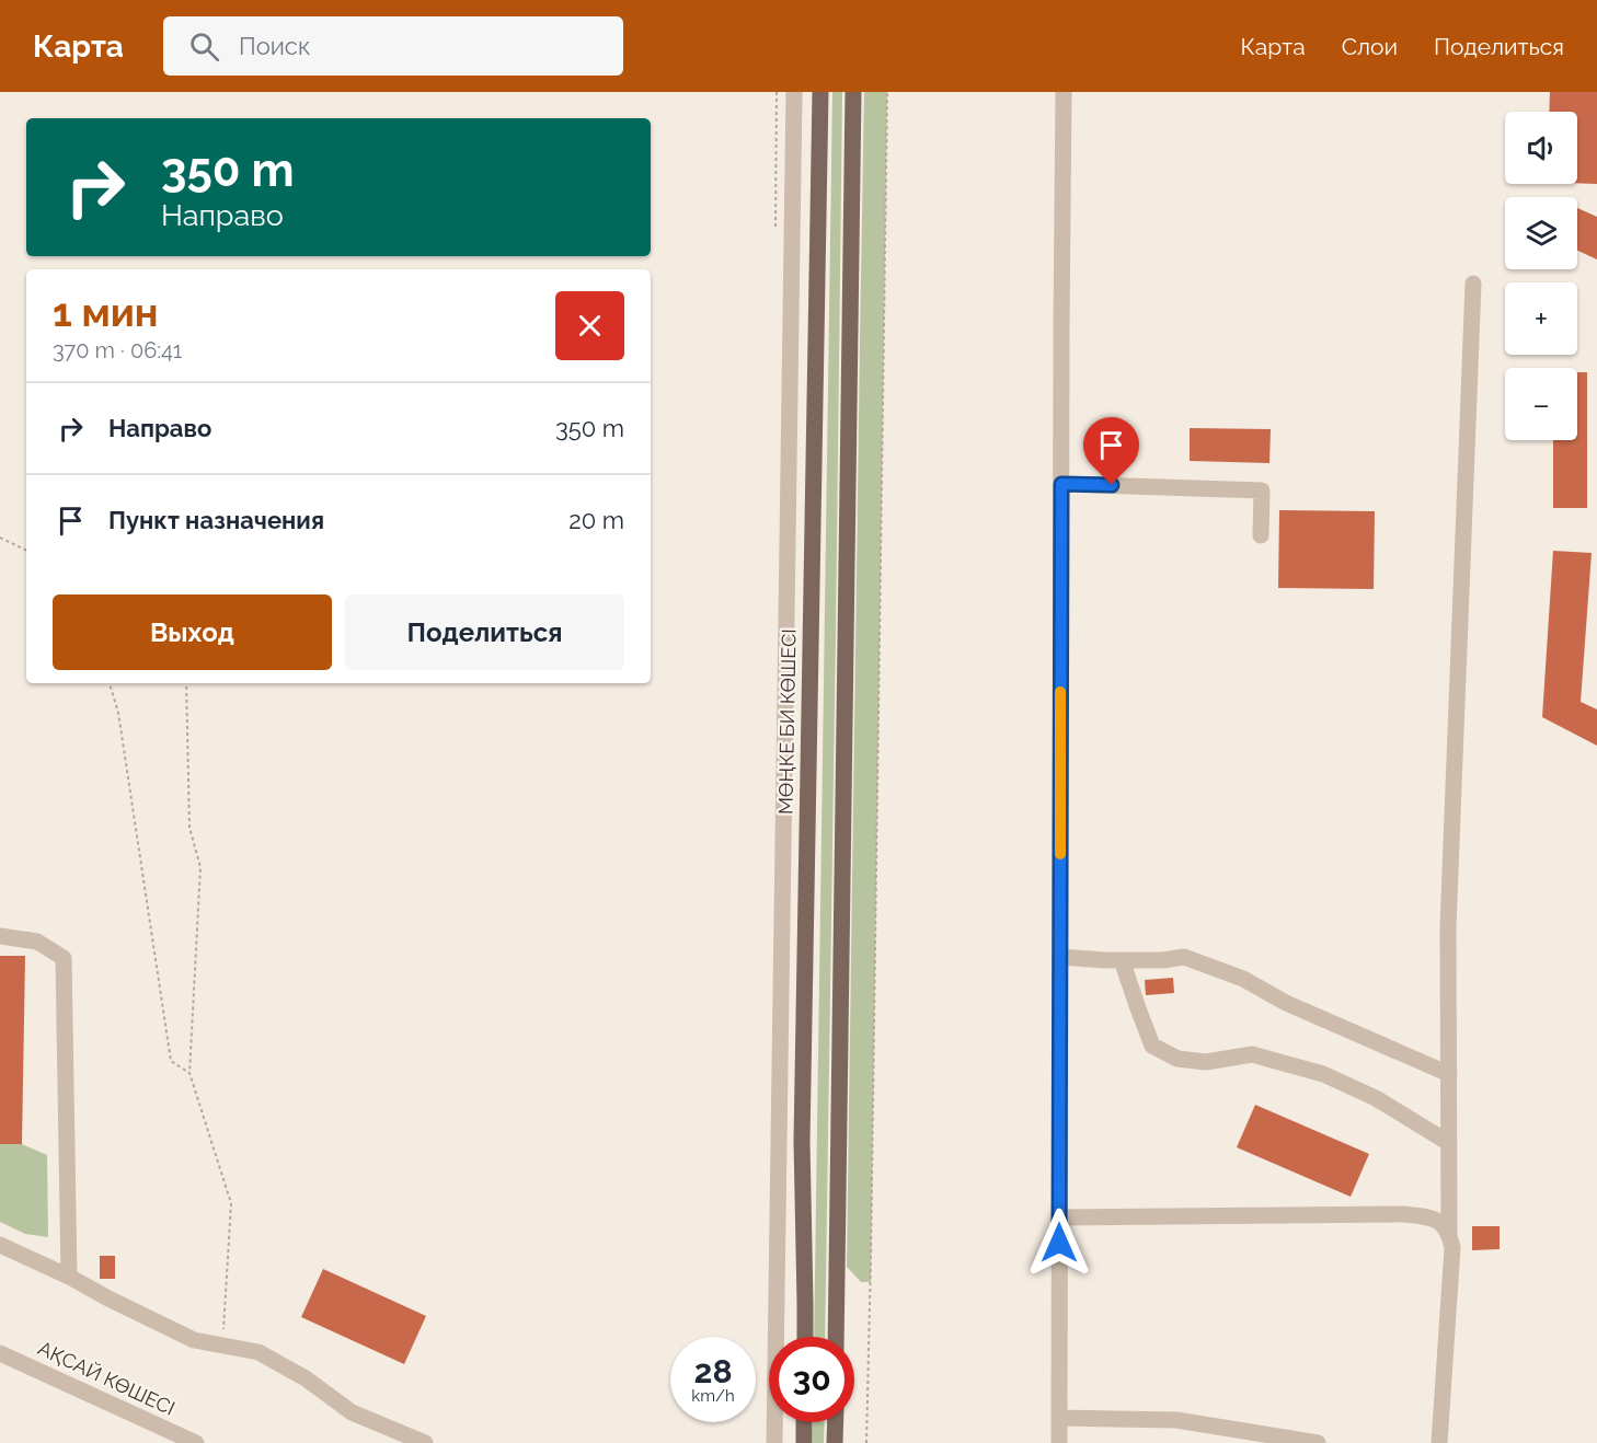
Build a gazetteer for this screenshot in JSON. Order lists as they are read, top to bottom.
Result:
{
  "streets": {
    "main road": ["МӨҢКЕ БИ КӨШЕСІ"],
    "street": ["АҚСАЙ КӨШЕСІ"]
  },
  "page": {
    "header": "Карта",
    "search": "Поиск",
    "nav": ["Карта", "Слои", "Поделиться"],
    "map_buttons": ["+", "−"],
    "turn": ["350 m", "Направо"],
    "heading": ["1 мин", "370 m · 06:41"],
    "list": [
      {
        "name": "Направо",
        "value": "350 m"
      },
      {
        "name": "Пункт назначения",
        "value": "20 m"
      }
    ],
    "buttons": ["Выход", "Поделиться"],
    "speed": "28 km/h",
    "limit": "30"
  }
}
